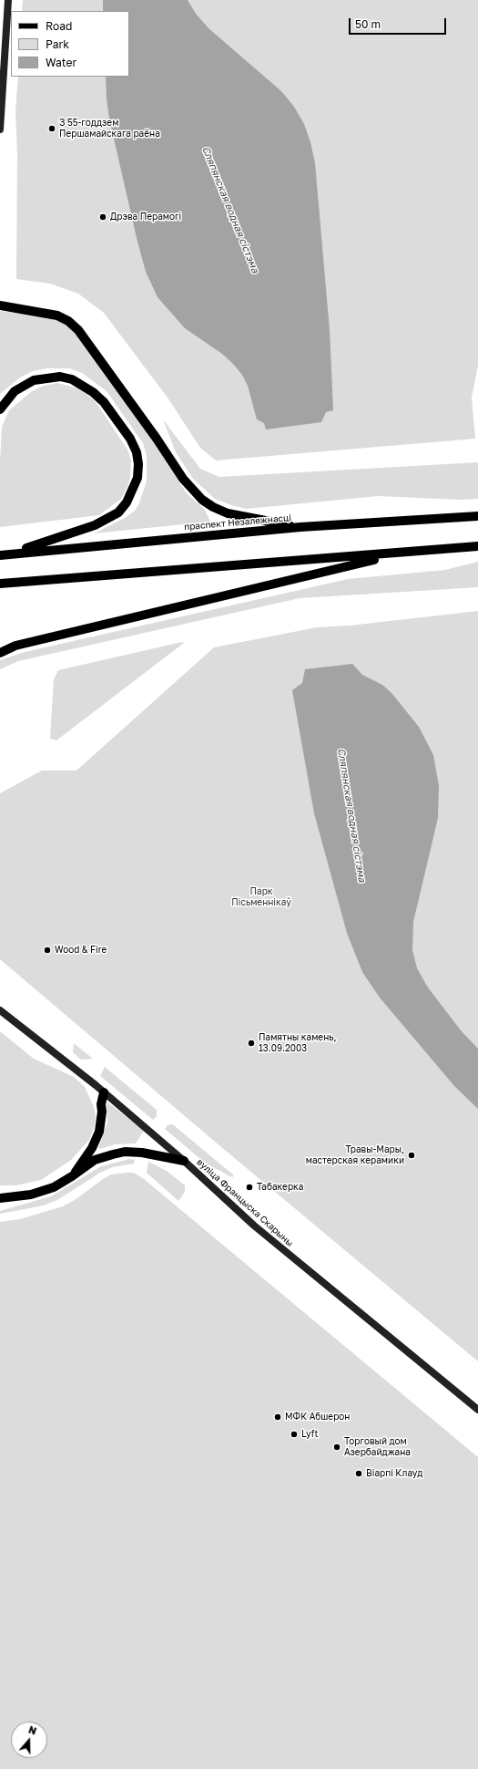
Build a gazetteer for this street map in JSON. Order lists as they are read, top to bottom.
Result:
{
  "streets": {
    "main road": ["праспект Незалежнасці", "вуліца Францыска Скарыны"]
  },
  "water": ["Сляпянская водная сістэма"],
  "parks": ["Парк Пісьменнікаў"],
  "places": [
    "З 55-годдзем Першамайскага раёна",
    "Дрэва Перамогі",
    "Wood & Fire",
    "Памятны камень, 13.09.2003",
    "Травы-Мары, мастерская керамики",
    "Табакерка",
    "МФК Абшерон",
    "Lyft",
    "Торговый дом Азербайджана",
    "Віарпі Клауд"
  ],
  "legend": ["Road", "Park", "Water"],
  "scale_bar": "50 m",
  "north": "top"
}
